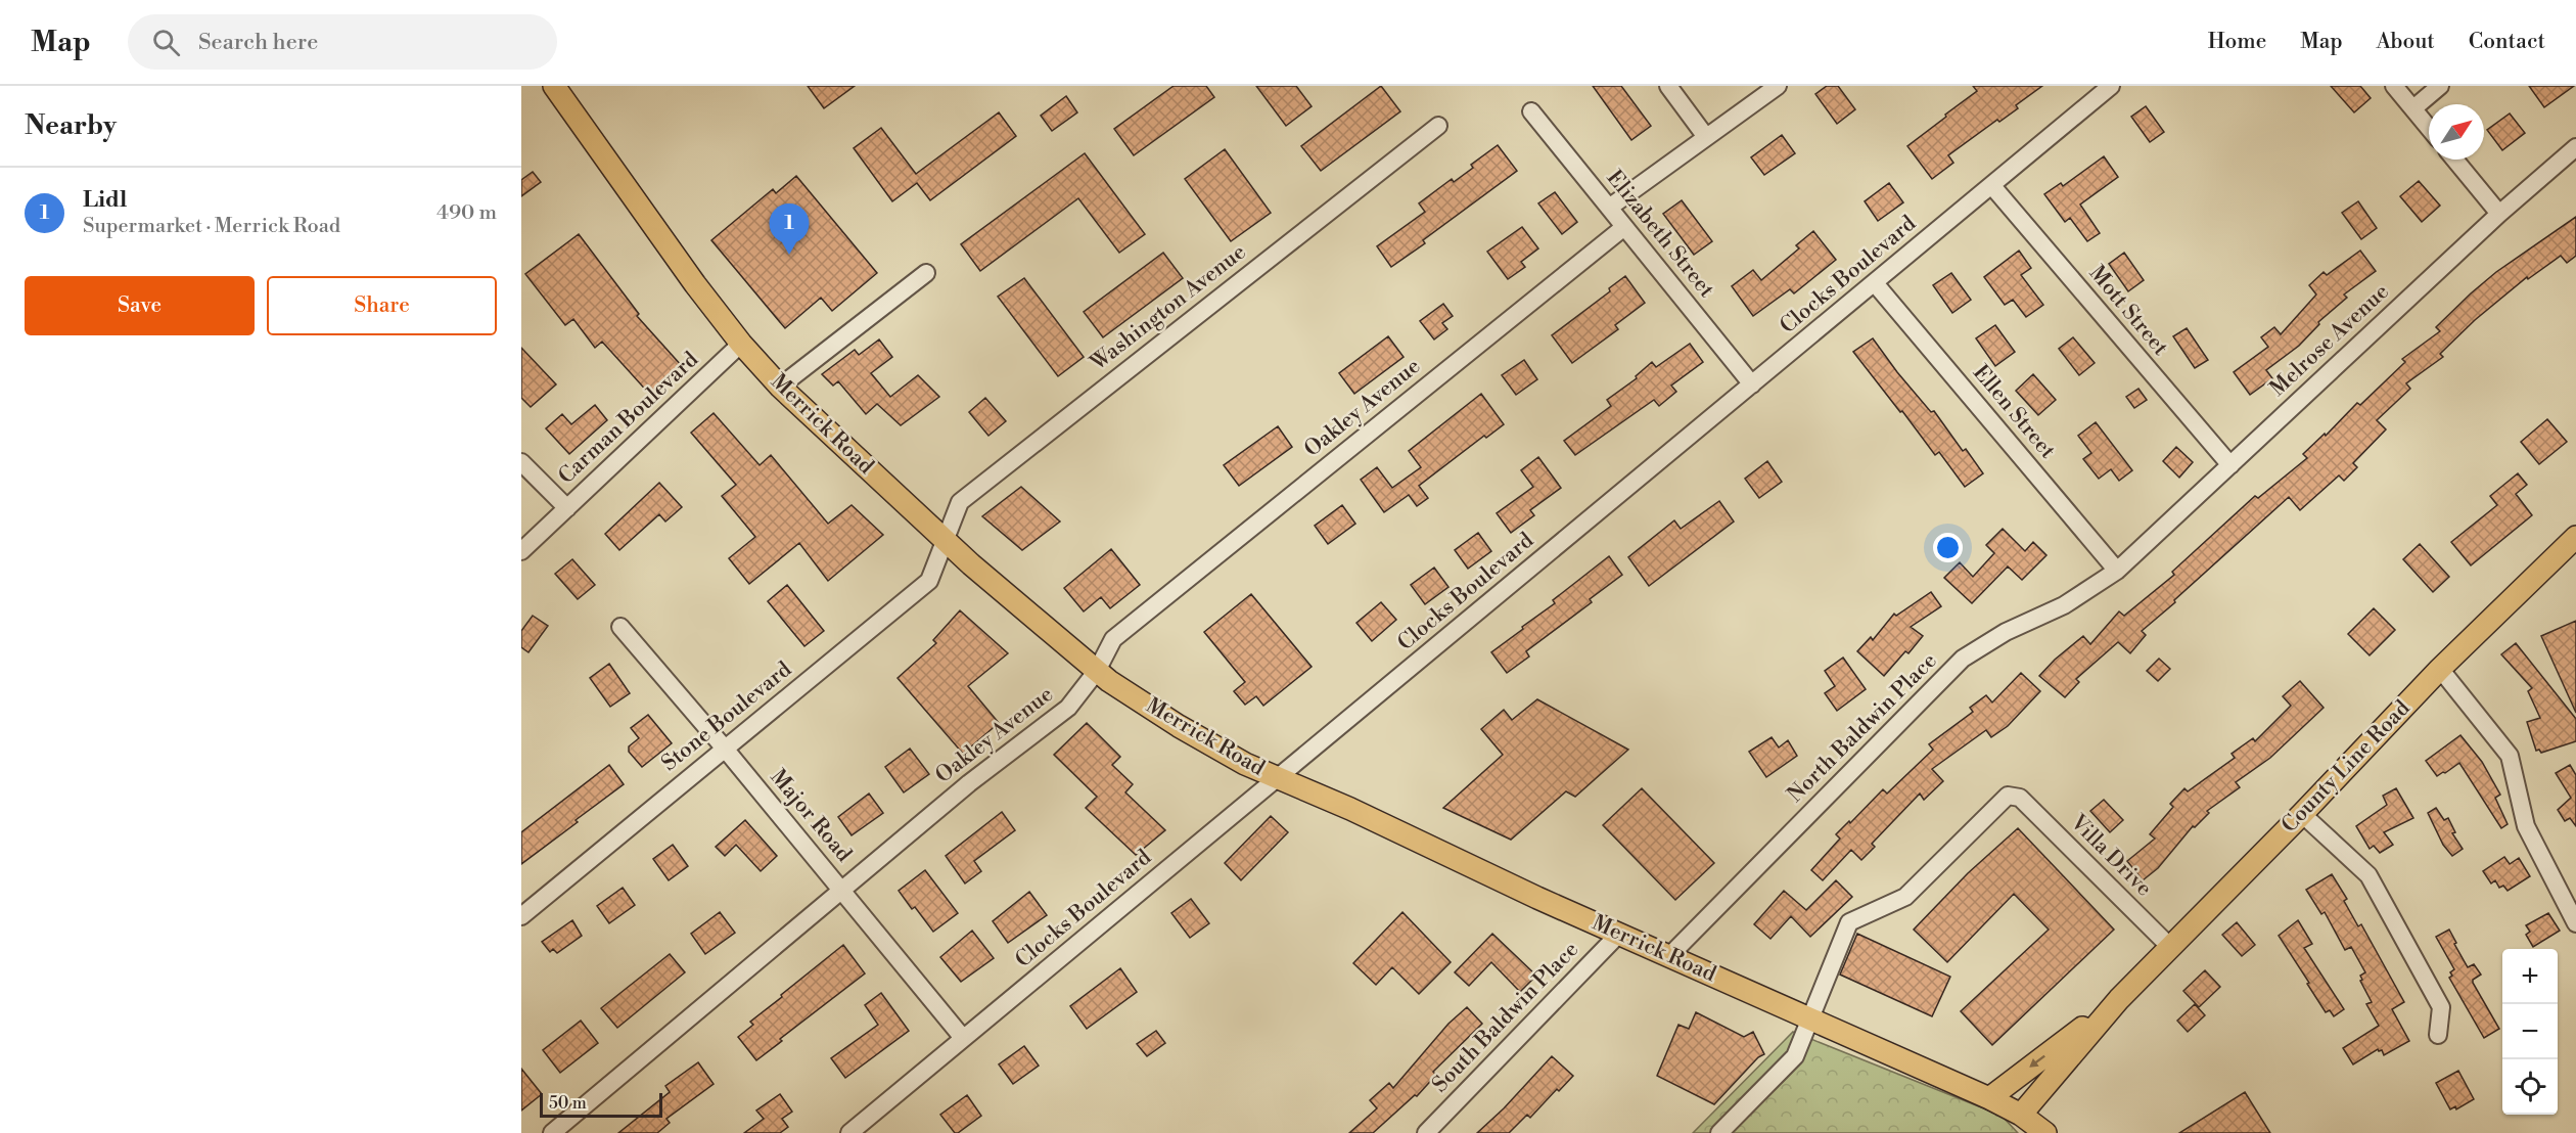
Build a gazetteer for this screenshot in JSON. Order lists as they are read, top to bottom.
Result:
{
  "streets": {
    "main road": ["Merrick Road", "County Line Road"],
    "street": [
      "Elizabeth Street",
      "Clocks Boulevard",
      "Washington Avenue",
      "Mott Street",
      "Melrose Avenue",
      "Oakley Avenue",
      "Ellen Street",
      "Carman Boulevard",
      "Stone Boulevard",
      "North Baldwin Place",
      "Major Road",
      "Villa Drive",
      "South Baldwin Place"
    ]
  },
  "crossings": [
    ["Elizabeth Street", "Clocks Boulevard"],
    ["Elizabeth Street", "Oakley Avenue"],
    ["Clocks Boulevard", "Mott Street"],
    ["Clocks Boulevard", "Ellen Street"],
    ["Clocks Boulevard", "Merrick Road"],
    ["Clocks Boulevard", "Major Road"],
    ["Washington Avenue", "Merrick Road"],
    ["Washington Avenue", "Stone Boulevard"],
    ["Mott Street", "Melrose Avenue"],
    ["Melrose Avenue", "Ellen Street"],
    ["Melrose Avenue", "North Baldwin Place"],
    ["Oakley Avenue", "Merrick Road"],
    ["Oakley Avenue", "Major Road"],
    ["Ellen Street", "North Baldwin Place"],
    ["Carman Boulevard", "Merrick Road"],
    ["Merrick Road", "Stone Boulevard"],
    ["Merrick Road", "North Baldwin Place"],
    ["Merrick Road", "County Line Road"],
    ["Merrick Road", "Villa Drive"],
    ["Merrick Road", "South Baldwin Place"],
    ["Stone Boulevard", "Major Road"],
    ["County Line Road", "Villa Drive"]
  ],
  "scale_bar": "50 m",
  "north": "top right",
  "page": {
    "header": "Map",
    "search": "Search here",
    "nav": [
      "Home",
      "Map",
      "About",
      "Contact"
    ],
    "heading": "Nearby",
    "list": [
      {
        "mark": "1",
        "name": "Lidl",
        "note": "Supermarket · Merrick Road",
        "value": "490 m"
      }
    ],
    "pins": "1",
    "buttons": ["Save", "Share"],
    "map_buttons": ["+", "−"],
    "scale": "50 m"
  }
}
